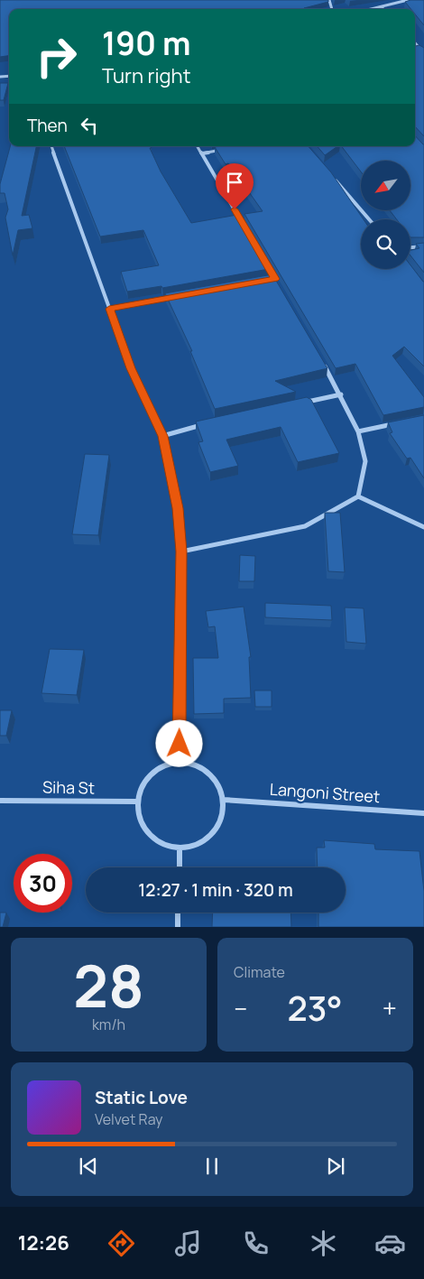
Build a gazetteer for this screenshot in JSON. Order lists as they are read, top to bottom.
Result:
{
  "streets": {
    "street": ["Siha St", "Langoni Street"]
  },
  "crossings": [
    ["Siha St", "Langoni Street"]
  ],
  "north": "bottom left",
  "page": {
    "turn": ["190 m", "Turn right"],
    "then": "Then",
    "limit": "30",
    "trip": "12:27 · 1 min · 320 m",
    "tile": [
      ["28", "km/h"],
      "Climate"
    ],
    "heat": ["−", "23°", "+"],
    "song": ["Static Love", "Velvet Ray"],
    "tabs": "12:26"
  }
}
